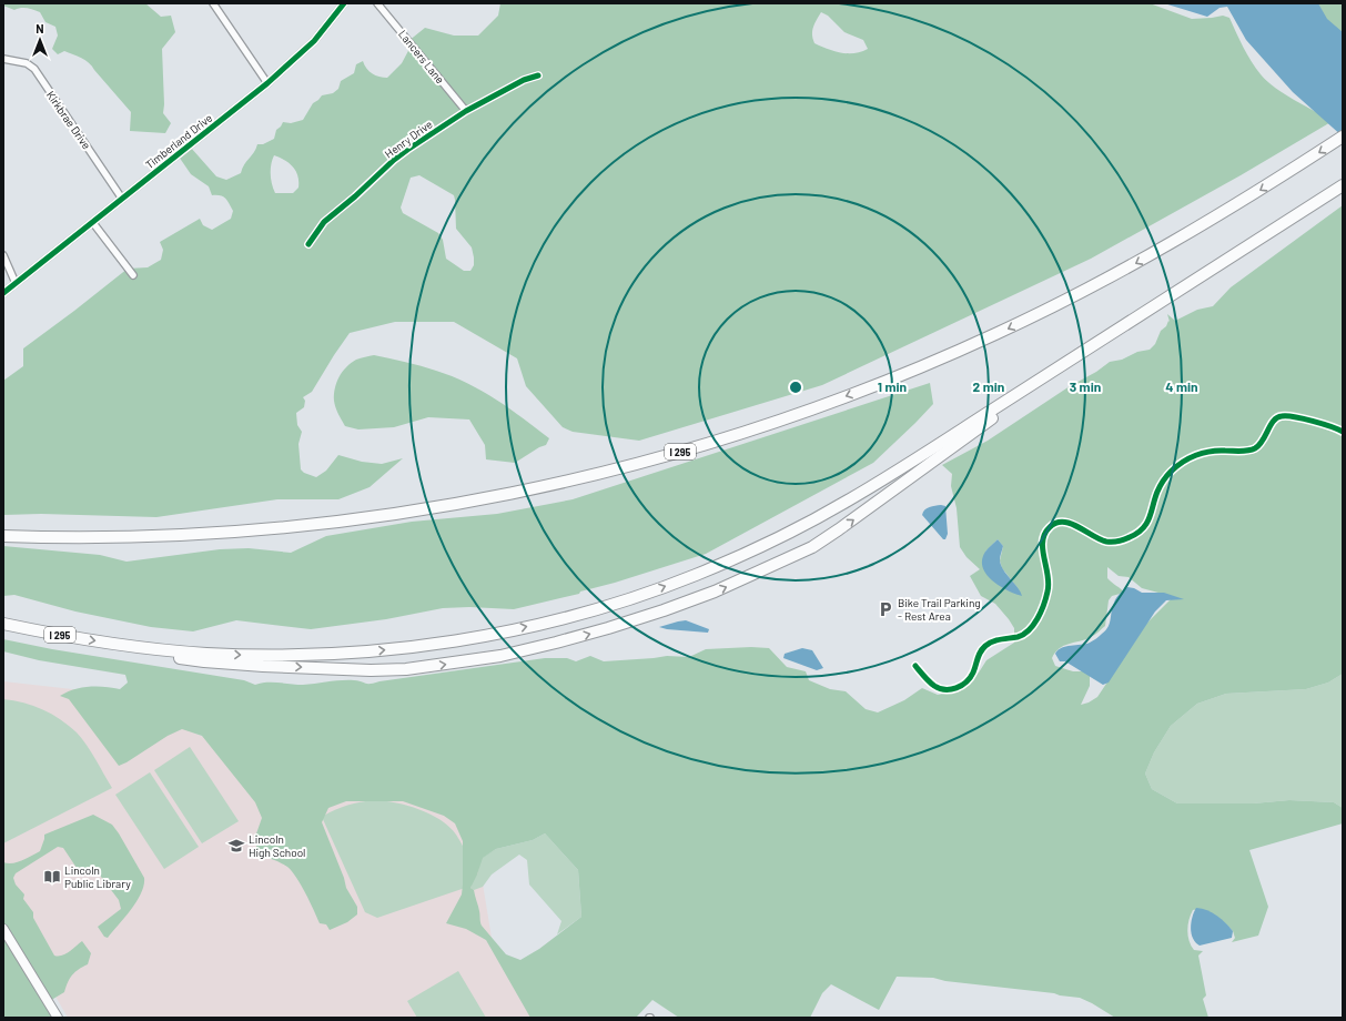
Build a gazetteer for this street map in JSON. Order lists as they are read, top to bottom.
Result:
{
  "streets": {
    "highway": ["I 295"],
    "street": [
      "Lancers Lane",
      "Kirkbrae Drive",
      "Henry Drive",
      "Timberland Drive"
    ]
  },
  "crossings": [
    ["Lancers Lane", "Henry Drive"],
    ["Kirkbrae Drive", "Timberland Drive"]
  ],
  "places": {
    "parking": ["Bike Trail Parking - Rest Area"],
    "school or university": ["Lincoln High School"],
    "library": ["Lincoln Public Library"]
  },
  "north": "top",
  "rings": [
    "1 min",
    "2 min",
    "3 min",
    "4 min"
  ]
}
